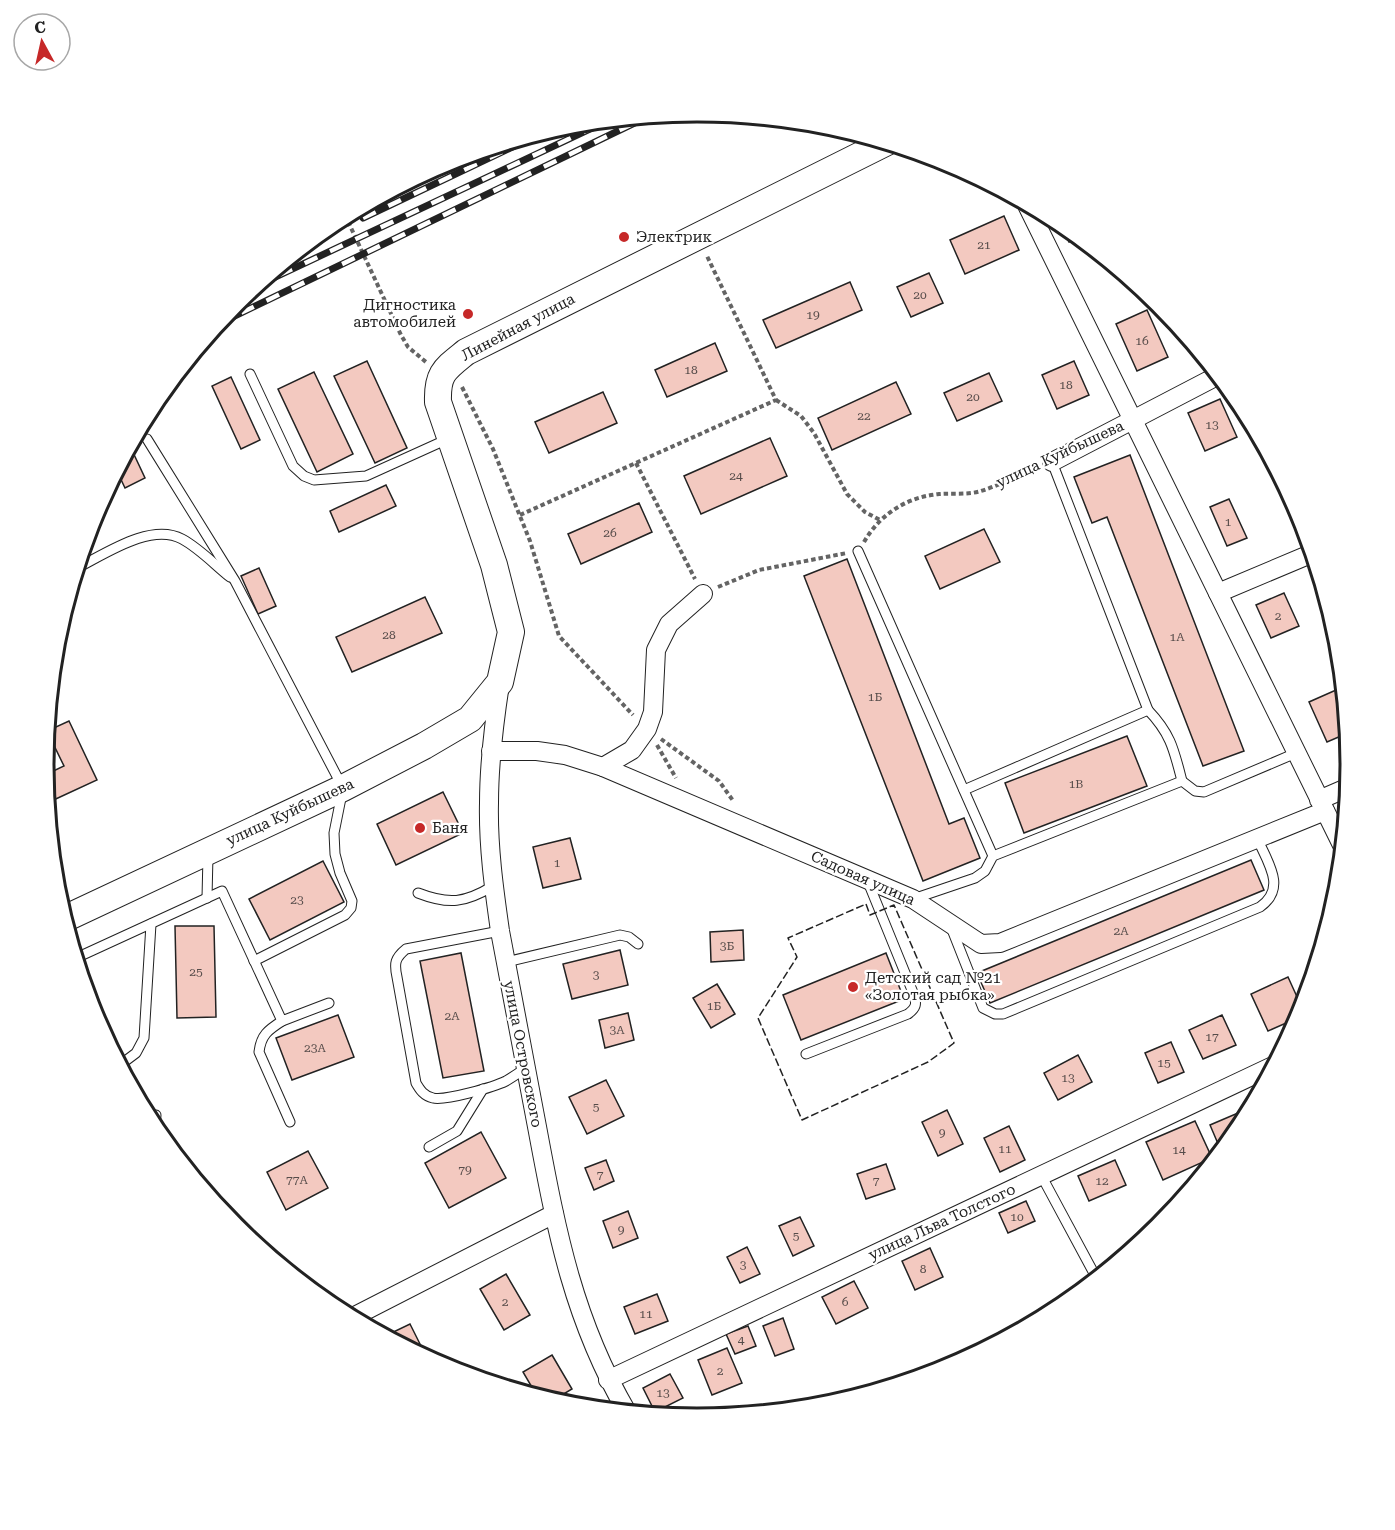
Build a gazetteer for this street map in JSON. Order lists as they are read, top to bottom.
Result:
{
  "streets": {
    "street": [
      "Линейная улица",
      "улица Куйбышева",
      "Садовая улица",
      "улица Островского",
      "улица Льва Толстого"
    ]
  },
  "crossings": [
    ["улица Куйбышева", "улица Островского"],
    ["Садовая улица", "улица Островского"],
    ["улица Островского", "улица Льва Толстого"]
  ],
  "places": [
    "Электрик",
    "Дигностика автомобилей",
    "Баня",
    "Детский сад №21 «Золотая рыбка»"
  ],
  "house_numbers": [
    "21",
    "20",
    "19",
    "16",
    "18",
    "18",
    "20",
    "22",
    "13",
    "24",
    "1",
    "26",
    "2",
    "28",
    "1А",
    "1Б",
    "1В",
    "1",
    "23",
    "2А",
    "3Б",
    "25",
    "3",
    "1Б",
    "2А",
    "3А",
    "17",
    "23А",
    "15",
    "13",
    "5",
    "9",
    "11",
    "14",
    "79",
    "7",
    "77А",
    "7",
    "12",
    "10",
    "9",
    "5",
    "3",
    "8",
    "2",
    "6",
    "11",
    "4",
    "2",
    "13"
  ],
  "north": "top"
}
